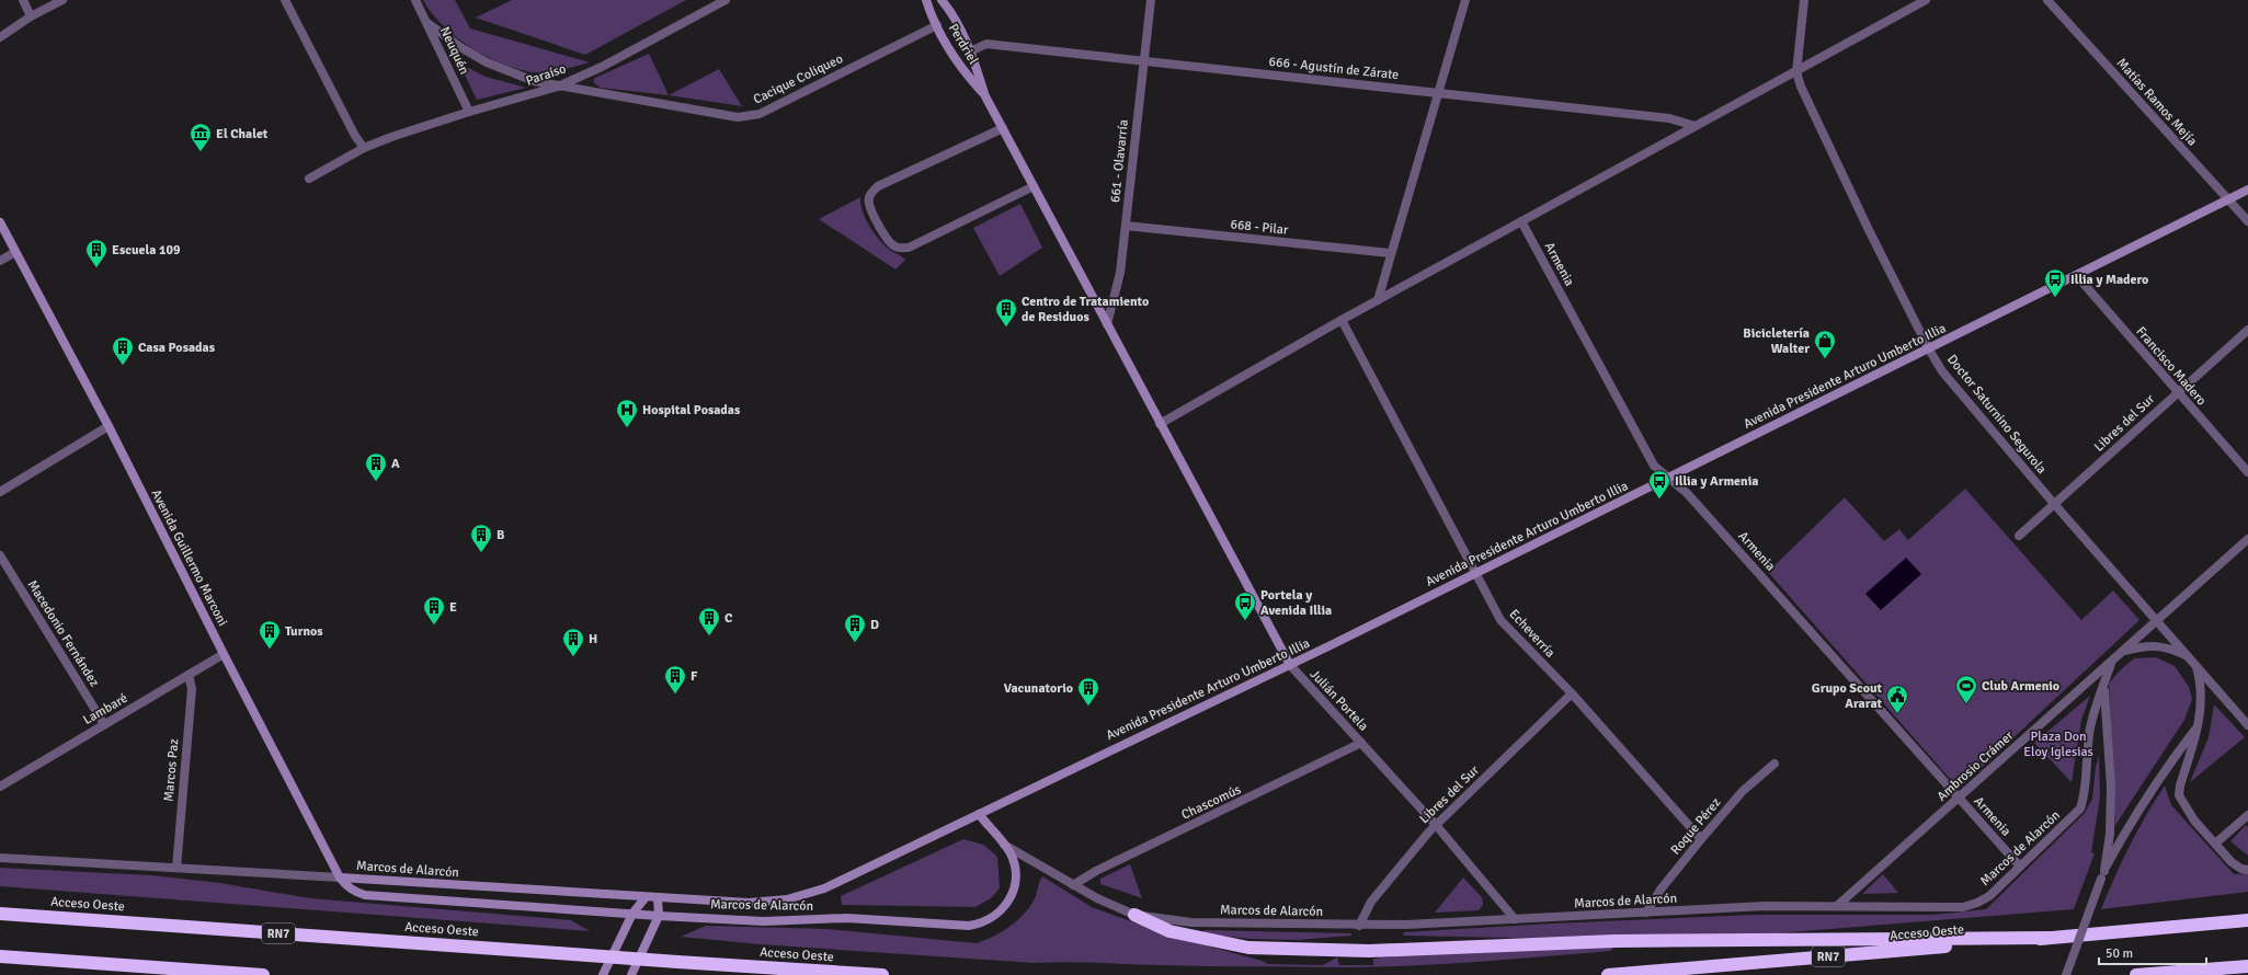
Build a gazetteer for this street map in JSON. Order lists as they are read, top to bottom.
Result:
{
  "streets": {
    "highway": ["Acceso Oeste", "RN7"],
    "main road": [
      "Perdriel",
      "Avenida Presidente Arturo Umberto Illia",
      "Avenida Guillermo Marconi",
      "Julián Portela",
      "Marcos de Alarcón"
    ],
    "street": [
      "Neuquén",
      "666 - Agustín de Zárate",
      "Paraíso",
      "Cacique Coliqueo",
      "Matías Ramos Mejía",
      "661 - Olavarría",
      "668 - Pilar",
      "Armenia",
      "Francisco Madero",
      "Doctor Saturnino Segurola",
      "Libres del Sur",
      "Macedonio Fernández",
      "Echeverría",
      "Lambaré",
      "Ambrosio Crámer",
      "Marcos Paz",
      "Chascomús",
      "Roque Pérez"
    ]
  },
  "crossings": [
    ["Perdriel", "Cacique Coliqueo"],
    ["Perdriel", "Julián Portela"],
    ["Neuquén", "Paraíso"],
    ["Neuquén", "Cacique Coliqueo"],
    ["666 - Agustín de Zárate", "661 - Olavarría"],
    ["Paraíso", "Cacique Coliqueo"],
    ["Matías Ramos Mejía", "Avenida Presidente Arturo Umberto Illia"],
    ["661 - Olavarría", "668 - Pilar"],
    ["661 - Olavarría", "Julián Portela"],
    ["Armenia", "Avenida Presidente Arturo Umberto Illia"],
    ["Armenia", "Ambrosio Crámer"],
    ["Armenia", "Marcos de Alarcón"],
    ["Francisco Madero", "Avenida Presidente Arturo Umberto Illia"],
    ["Francisco Madero", "Libres del Sur"],
    ["Avenida Presidente Arturo Umberto Illia", "Doctor Saturnino Segurola"],
    ["Avenida Presidente Arturo Umberto Illia", "Echeverría"],
    ["Avenida Presidente Arturo Umberto Illia", "Julián Portela"],
    ["Avenida Presidente Arturo Umberto Illia", "Marcos de Alarcón"],
    ["Doctor Saturnino Segurola", "Libres del Sur"],
    ["Doctor Saturnino Segurola", "Ambrosio Crámer"],
    ["Libres del Sur", "Echeverría"],
    ["Libres del Sur", "Julián Portela"],
    ["Libres del Sur", "Marcos de Alarcón"],
    ["Avenida Guillermo Marconi", "Lambaré"],
    ["Avenida Guillermo Marconi", "Marcos de Alarcón"],
    ["Macedonio Fernández", "Lambaré"],
    ["Echeverría", "Roque Pérez"],
    ["Julián Portela", "Chascomús"],
    ["Julián Portela", "Marcos de Alarcón"],
    ["Lambaré", "Marcos Paz"],
    ["Ambrosio Crámer", "Marcos de Alarcón"],
    ["Marcos Paz", "Marcos de Alarcón"],
    ["Chascomús", "Marcos de Alarcón"],
    ["Roque Pérez", "Marcos de Alarcón"]
  ],
  "parks": ["Plaza Don Eloy Iglesias"],
  "places": {
    "museum": ["El Chalet"],
    "building": [
      "Escuela 109",
      "Centro de Tratamiento de Residuos",
      "Casa Posadas",
      "A",
      "B",
      "E",
      "C",
      "D",
      "Turnos",
      "H",
      "F",
      "Vacunatorio"
    ],
    "bus stop": ["Illia y Madero", "Illia y Armenia", "Portela y Avenida Illia"],
    "shop": ["Bicicletería Walter"],
    "hospital": ["Hospital Posadas"],
    "sports": ["Club Armenio"],
    "public building": ["Grupo Scout Ararat"]
  },
  "scale_bar": "50 m"
}
